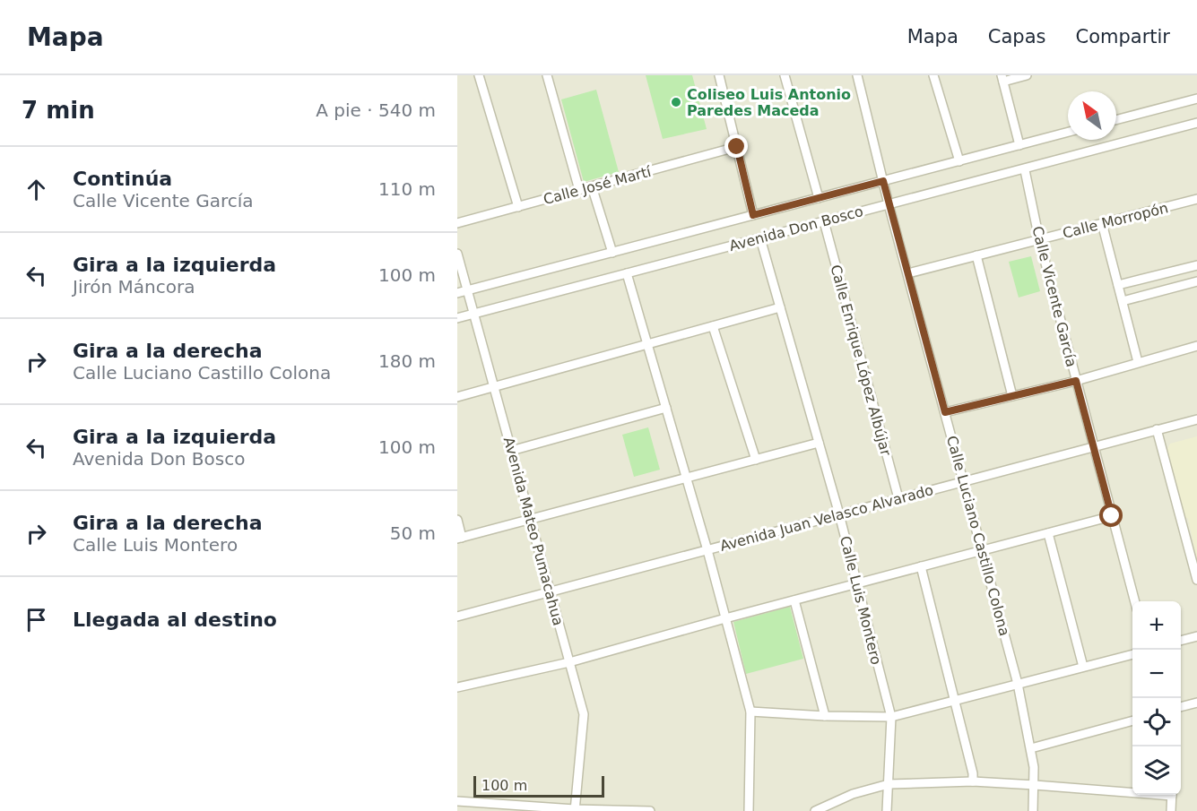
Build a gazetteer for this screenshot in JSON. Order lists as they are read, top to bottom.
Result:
{
  "streets": {
    "street": [
      "Calle José Martí",
      "Calle Morropón",
      "Avenida Don Bosco",
      "Calle Vicente García",
      "Calle Enrique López Albújar",
      "Avenida Juan Velasco Alvarado",
      "Avenida Mateo Pumacahua",
      "Calle Luciano Castillo Colona",
      "Calle Luis Montero"
    ]
  },
  "crossings": [
    ["Calle Morropón", "Calle Vicente García"],
    ["Calle Morropón", "Calle Luciano Castillo Colona"],
    ["Avenida Don Bosco", "Calle Vicente García"],
    ["Avenida Don Bosco", "Calle Enrique López Albújar"],
    ["Avenida Don Bosco", "Avenida Mateo Pumacahua"],
    ["Avenida Don Bosco", "Calle Luciano Castillo Colona"],
    ["Avenida Don Bosco", "Calle Luis Montero"],
    ["Calle Vicente García", "Avenida Juan Velasco Alvarado"],
    ["Calle Enrique López Albújar", "Avenida Juan Velasco Alvarado"],
    ["Avenida Juan Velasco Alvarado", "Avenida Mateo Pumacahua"],
    ["Avenida Juan Velasco Alvarado", "Calle Luciano Castillo Colona"],
    ["Avenida Juan Velasco Alvarado", "Calle Luis Montero"]
  ],
  "places": ["Coliseo Luis Antonio Paredes Maceda"],
  "scale_bar": "100 m",
  "north": "top left",
  "page": {
    "header": "Mapa",
    "nav": ["Mapa", "Capas", "Compartir"],
    "heading": ["7 min", "A pie · 540 m"],
    "list": [
      ["Continúa", "Calle Vicente García", "110 m"],
      ["Gira a la izquierda", "Jirón Máncora", "100 m"],
      ["Gira a la derecha", "Calle Luciano Castillo Colona", "180 m"],
      ["Gira a la izquierda", "Avenida Don Bosco", "100 m"],
      ["Gira a la derecha", "Calle Luis Montero", "50 m"],
      "Llegada al destino"
    ],
    "map_buttons": ["+", "−"],
    "scale": "100 m"
  }
}
